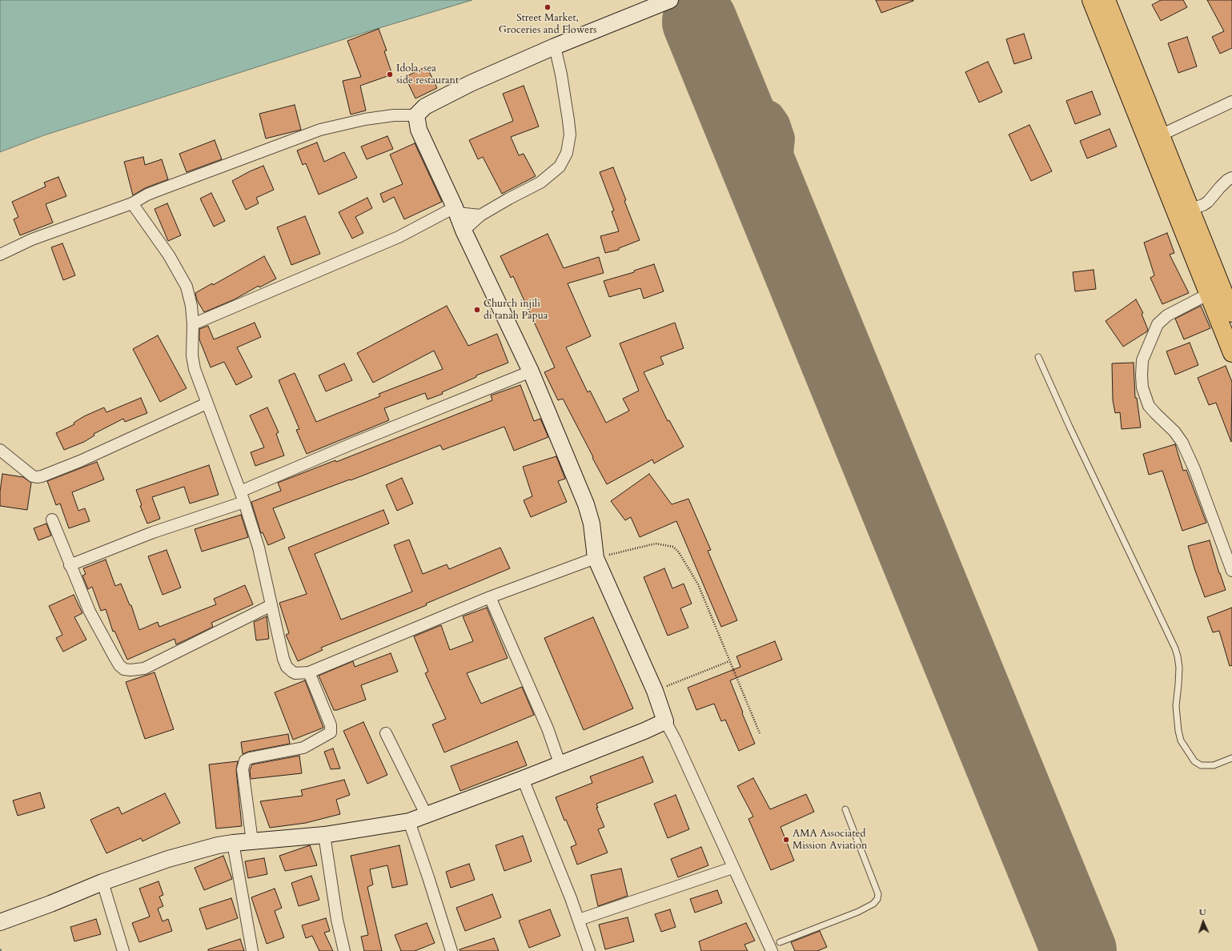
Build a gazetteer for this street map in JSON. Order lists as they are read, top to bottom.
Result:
{
  "places": [
    "Street Market, Groceries and Flowers",
    "Idola, sea side restaurant",
    "Church injili di tanah Papua",
    "AMA Associated Mission Aviation"
  ],
  "north": "top"
}
